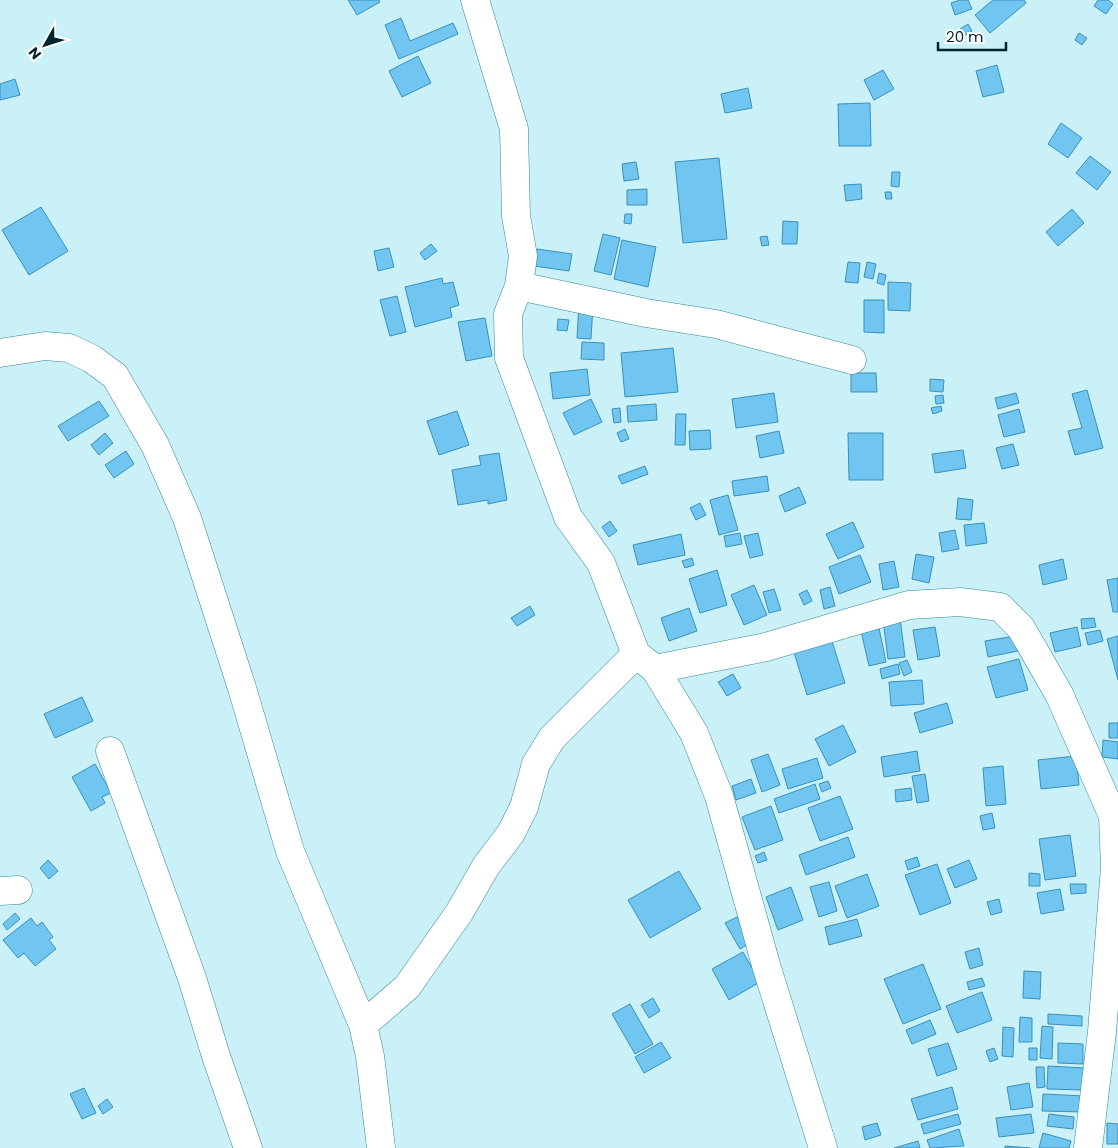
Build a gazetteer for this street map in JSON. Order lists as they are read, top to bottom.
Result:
{
  "scale_bar": "20 m",
  "north": "bottom left"
}
